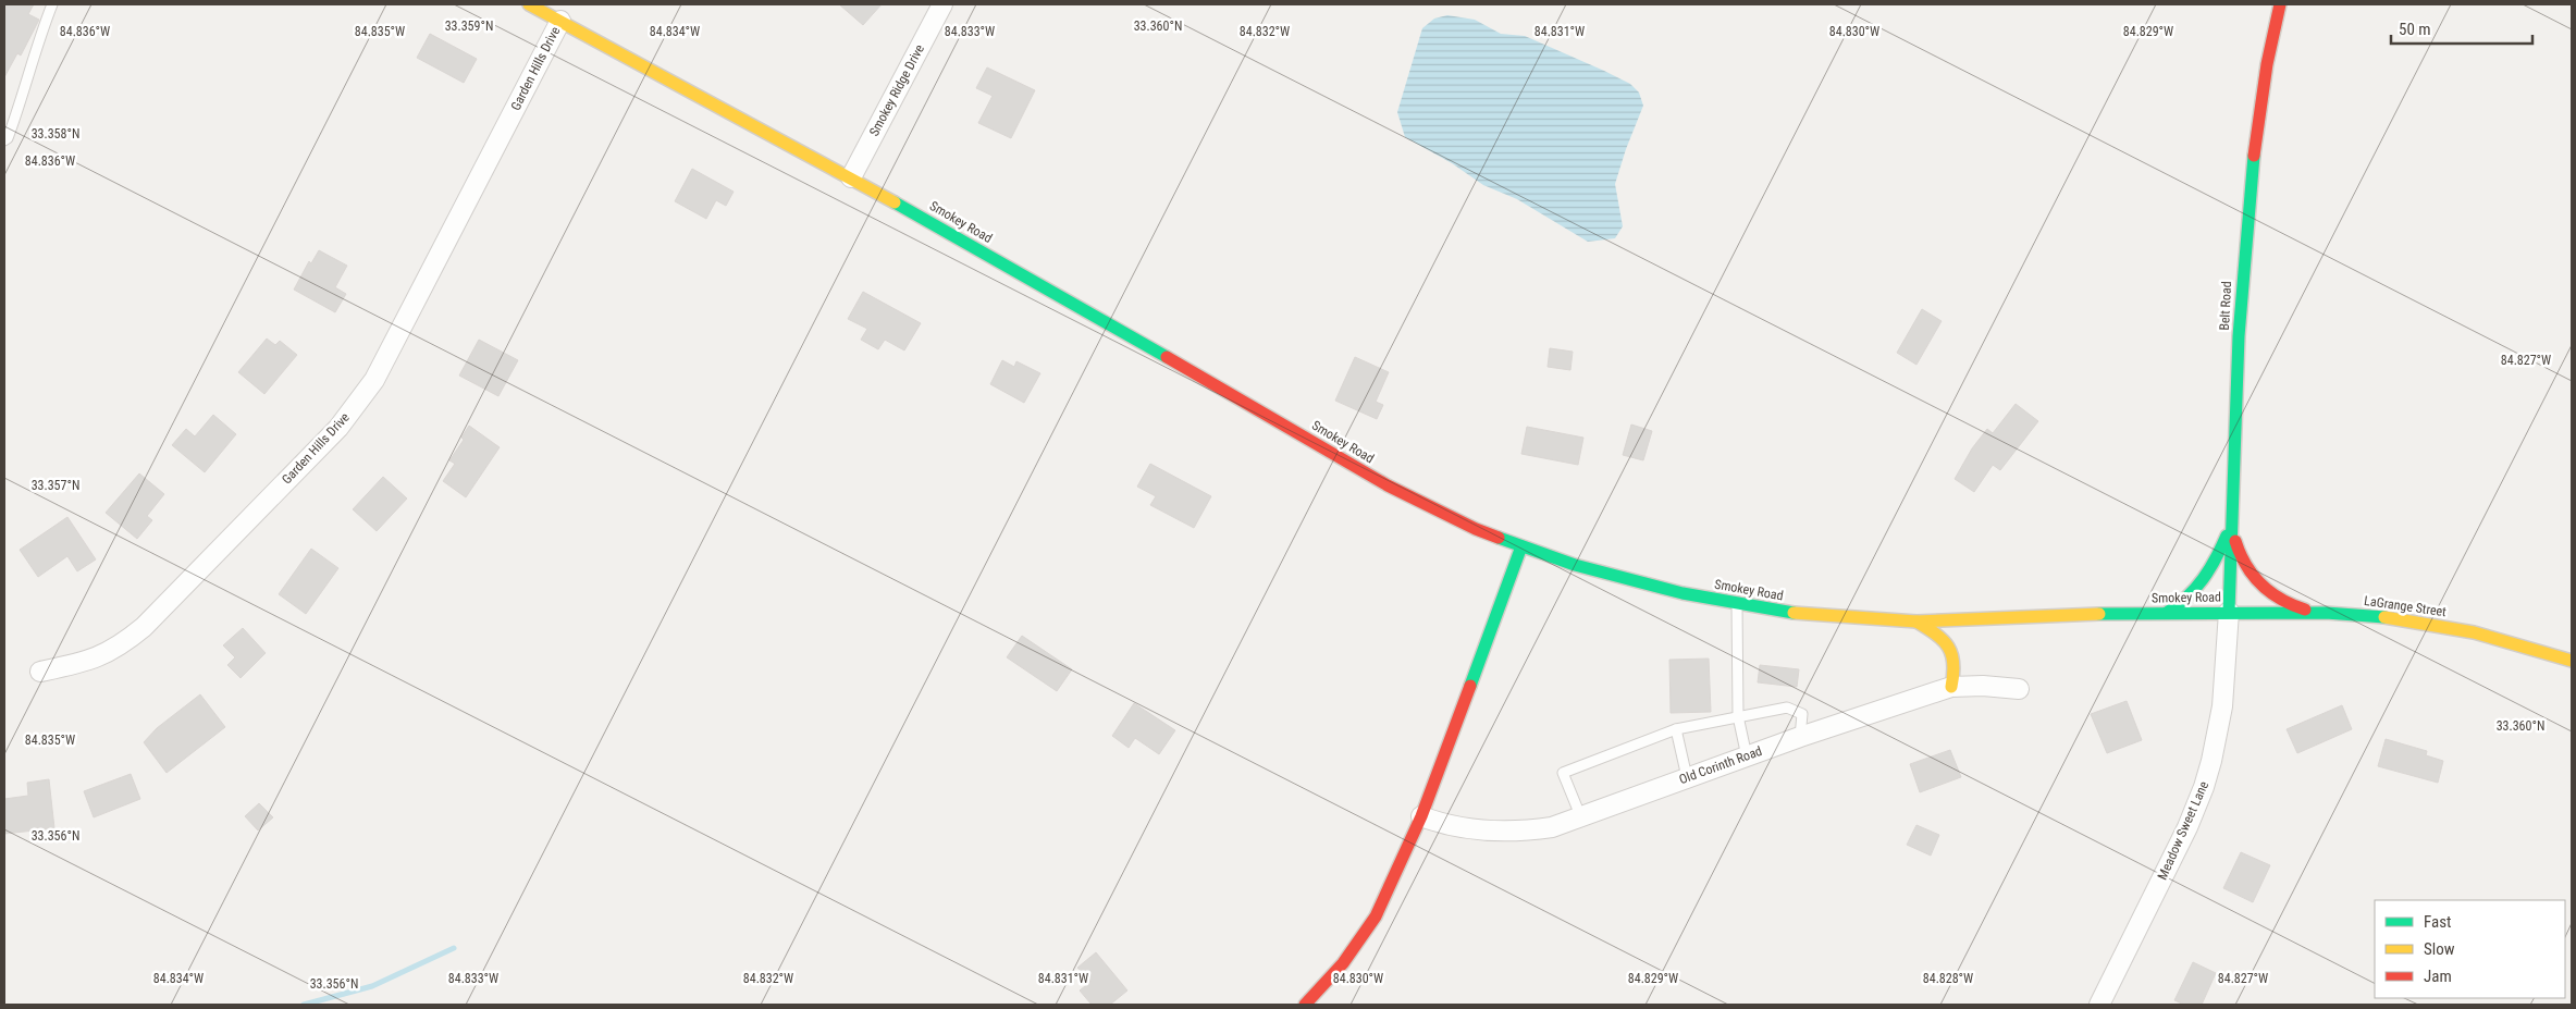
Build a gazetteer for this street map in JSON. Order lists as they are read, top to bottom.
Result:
{
  "streets": {
    "street": [
      "Garden Hills Drive",
      "Smokey Ridge Drive",
      "Smokey Road",
      "Belt Road",
      "LaGrange Street",
      "Old Corinth Road",
      "Meadow Sweet Lane"
    ]
  },
  "crossings": [
    ["Garden Hills Drive", "Smokey Road"],
    ["Smokey Ridge Drive", "Smokey Road"],
    ["Smokey Road", "Belt Road"],
    ["Smokey Road", "LaGrange Street"],
    ["Smokey Road", "Meadow Sweet Lane"],
    ["Belt Road", "LaGrange Street"],
    ["Belt Road", "Meadow Sweet Lane"],
    ["LaGrange Street", "Meadow Sweet Lane"]
  ],
  "legend": ["Fast", "Slow", "Jam"],
  "scale_bar": "50 m",
  "coordinates": [
    "33.359°N",
    "33.360°N",
    "84.836°W",
    "84.835°W",
    "84.834°W",
    "84.833°W",
    "84.832°W",
    "84.831°W",
    "84.830°W",
    "84.829°W",
    "33.358°N",
    "84.827°W",
    "33.357°N",
    "33.356°N",
    "84.828°W"
  ]
}
